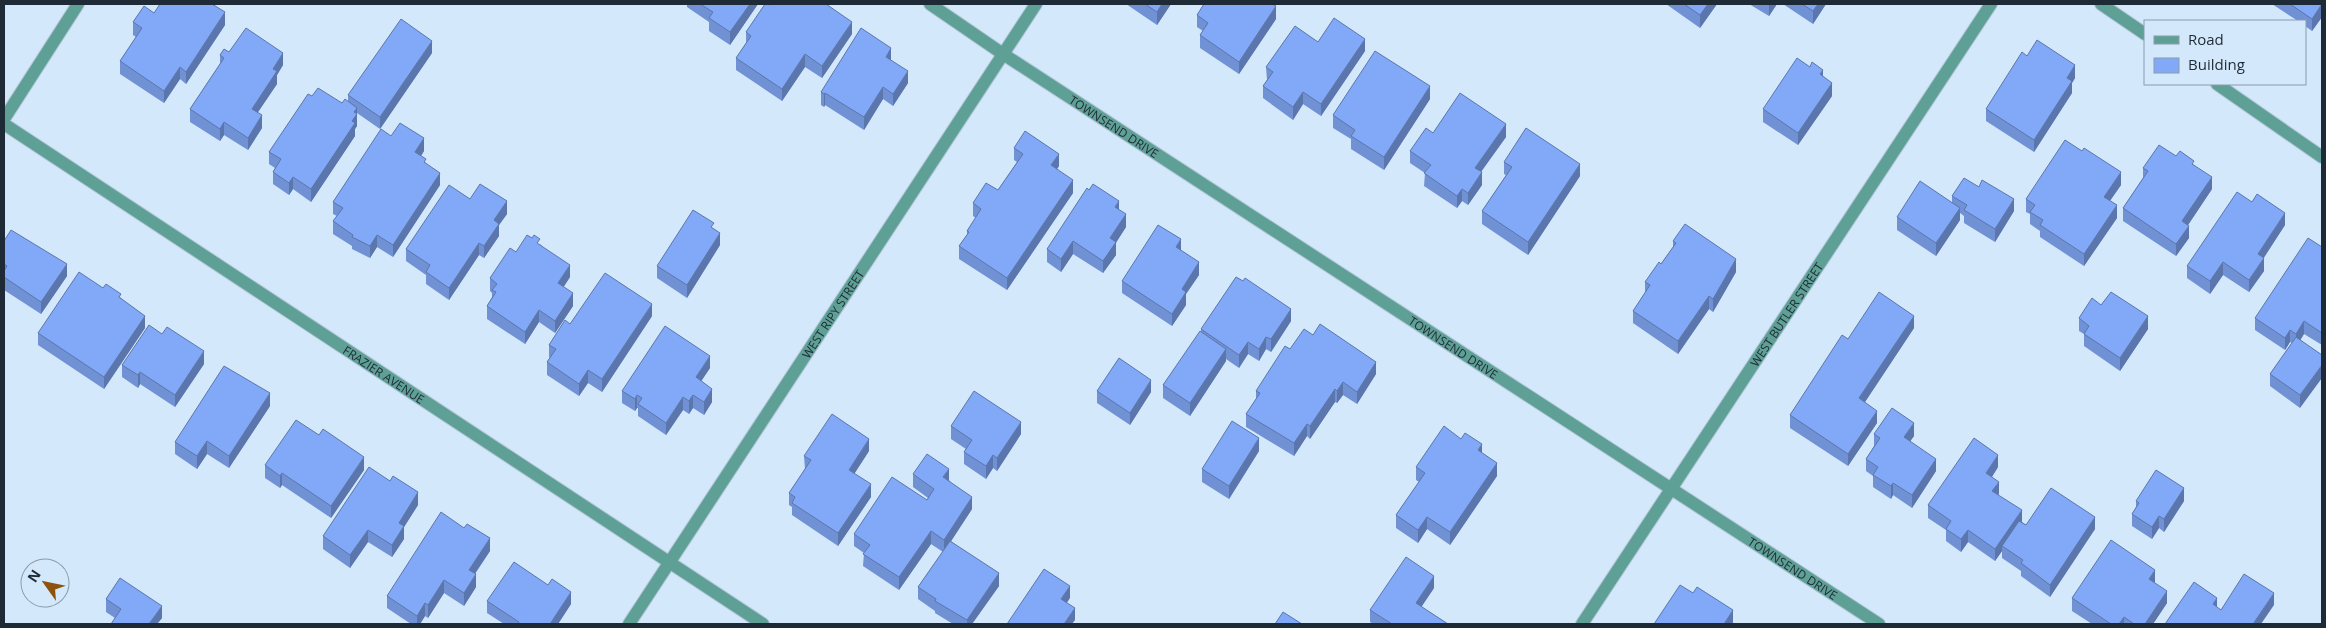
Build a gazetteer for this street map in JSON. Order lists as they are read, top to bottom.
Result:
{
  "streets": {
    "street": [
      "TOWNSEND DRIVE",
      "WEST RIPY STREET",
      "WEST BUTLER STREET",
      "FRAZIER AVENUE"
    ]
  },
  "crossings": [
    ["TOWNSEND DRIVE", "WEST RIPY STREET"],
    ["TOWNSEND DRIVE", "WEST BUTLER STREET"],
    ["WEST RIPY STREET", "FRAZIER AVENUE"]
  ],
  "legend": ["Road", "Building"],
  "north": "top left"
}
